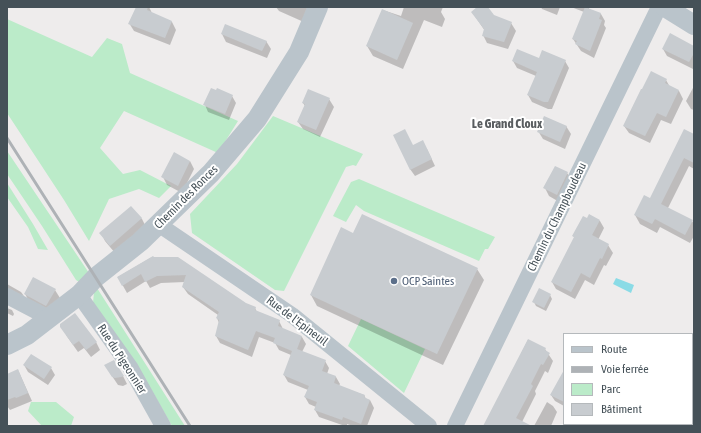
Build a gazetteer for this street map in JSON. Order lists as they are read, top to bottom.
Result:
{
  "streets": {
    "street": [
      "Chemin des Ronces",
      "Chemin du Champboudeau",
      "Rue de l'Epineuil",
      "Rue du Pigeonnier"
    ]
  },
  "crossings": [
    ["Chemin des Ronces", "Rue de l'Epineuil"],
    ["Chemin des Ronces", "Rue du Pigeonnier"]
  ],
  "districts": ["Le Grand Cloux"],
  "places": ["OCP Saintes"],
  "legend": [
    "Route",
    "Voie ferrée",
    "Parc",
    "Bâtiment"
  ]
}
